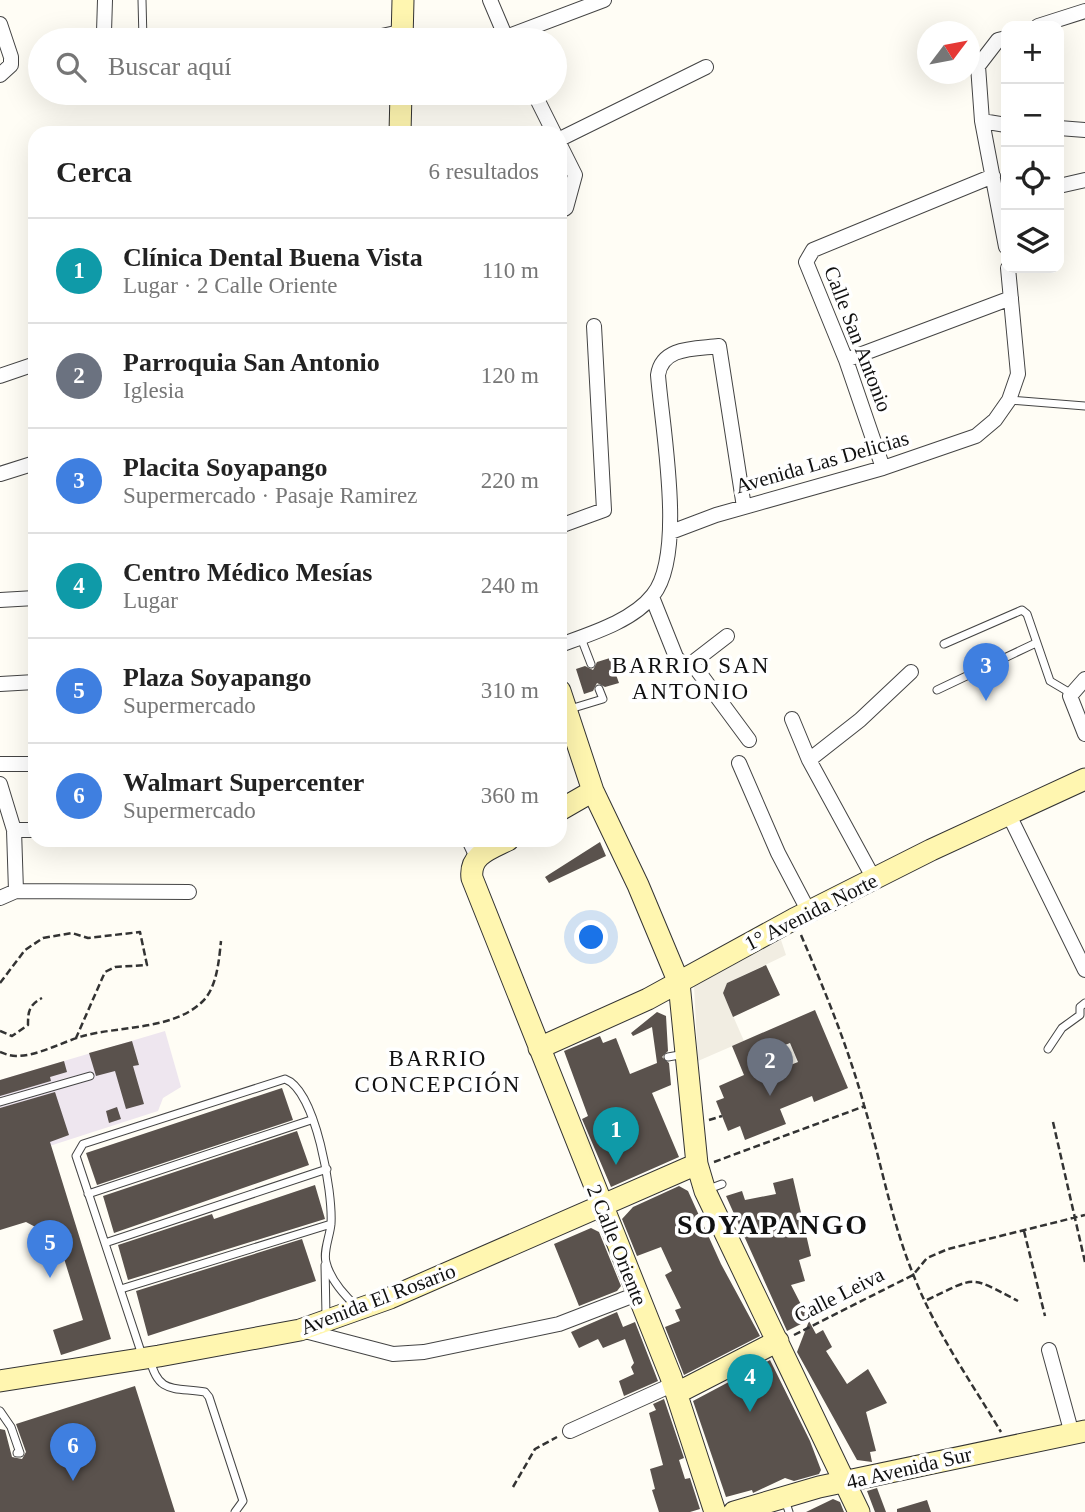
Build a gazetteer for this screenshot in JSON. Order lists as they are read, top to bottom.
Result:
{
  "streets": {
    "main road": [
      "1° Avenida Norte",
      "2 Calle Oriente",
      "Avenida El Rosario",
      "4a Avenida Sur"
    ],
    "street": ["Calle San Antonio", "Avenida Las Delicias"],
    "path": ["Calle Leiva"]
  },
  "crossings": [
    ["Calle San Antonio", "Avenida Las Delicias"],
    ["1° Avenida Norte", "2 Calle Oriente"],
    ["2 Calle Oriente", "Avenida El Rosario"]
  ],
  "districts": ["BARRIO SAN ANTONIO", "BARRIO CONCEPCIÓN", "SOYAPANGO"],
  "north": "top right",
  "page": {
    "map_buttons": ["+", "−"],
    "search": "Buscar aquí",
    "heading": ["Cerca", "6 resultados"],
    "list": [
      {
        "mark": "1",
        "name": "Clínica Dental Buena Vista",
        "note": "Lugar · 2 Calle Oriente",
        "value": "110 m"
      },
      {
        "mark": "2",
        "name": "Parroquia San Antonio",
        "note": "Iglesia",
        "value": "120 m"
      },
      {
        "mark": "3",
        "name": "Placita Soyapango",
        "note": "Supermercado · Pasaje Ramirez",
        "value": "220 m"
      },
      {
        "mark": "4",
        "name": "Centro Médico Mesías",
        "note": "Lugar",
        "value": "240 m"
      },
      {
        "mark": "5",
        "name": "Plaza Soyapango",
        "note": "Supermercado",
        "value": "310 m"
      },
      {
        "mark": "6",
        "name": "Walmart Supercenter",
        "note": "Supermercado",
        "value": "360 m"
      }
    ],
    "pins": [
      "3",
      "2",
      "1",
      "5",
      "4",
      "6"
    ]
  }
}
